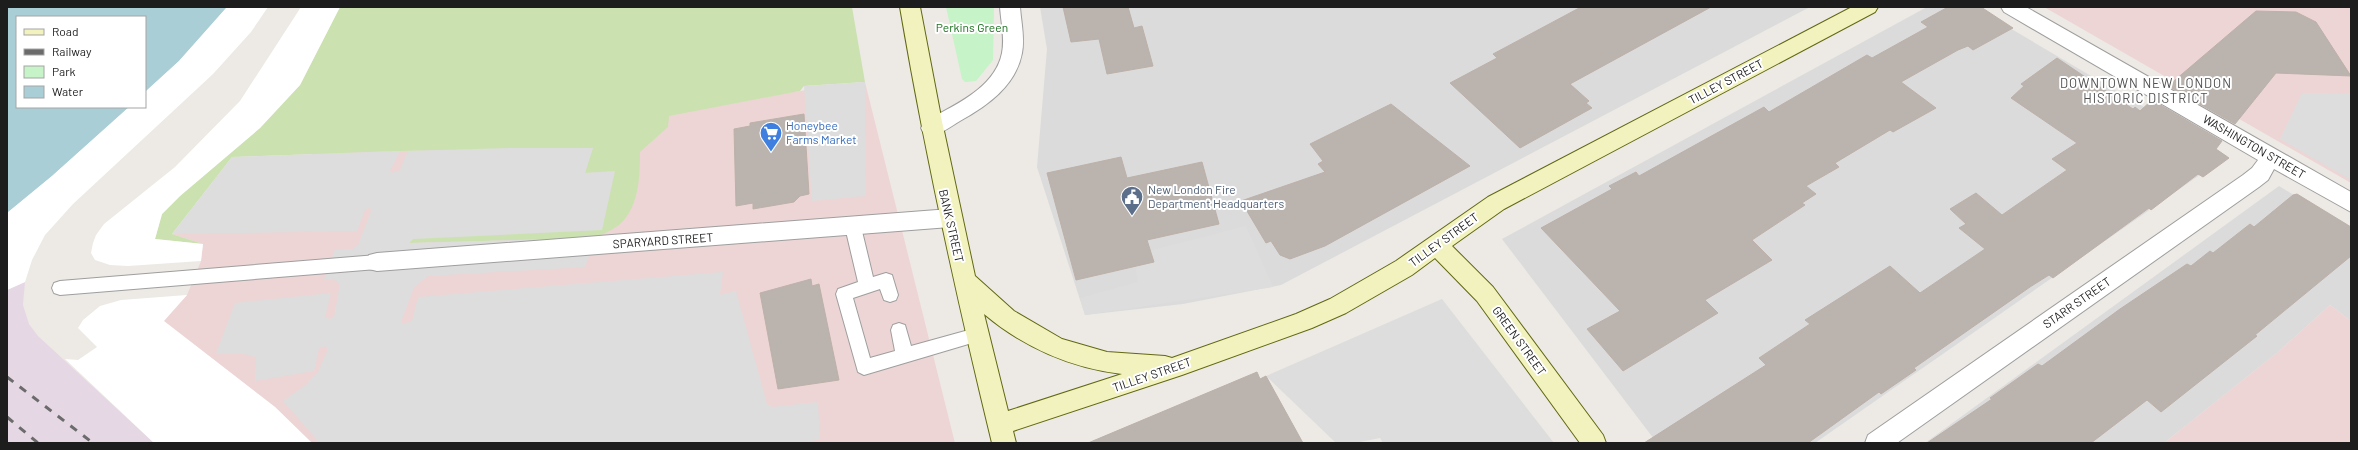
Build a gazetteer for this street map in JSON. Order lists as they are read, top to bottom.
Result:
{
  "streets": {
    "main road": ["TILLEY STREET", "BANK STREET", "GREEN STREET"],
    "street": ["WASHINGTON STREET", "SPARYARD STREET", "STARR STREET"]
  },
  "crossings": [
    ["TILLEY STREET", "BANK STREET"],
    ["TILLEY STREET", "GREEN STREET"],
    ["WASHINGTON STREET", "STARR STREET"],
    ["BANK STREET", "SPARYARD STREET"]
  ],
  "districts": ["DOWNTOWN NEW LONDON HISTORIC DISTRICT"],
  "parks": ["Perkins Green"],
  "places": {
    "supermarket": ["Honeybee Farms Market"],
    "public building": ["New London Fire Department Headquarters"]
  },
  "legend": [
    "Road",
    "Railway",
    "Park",
    "Water"
  ]
}
